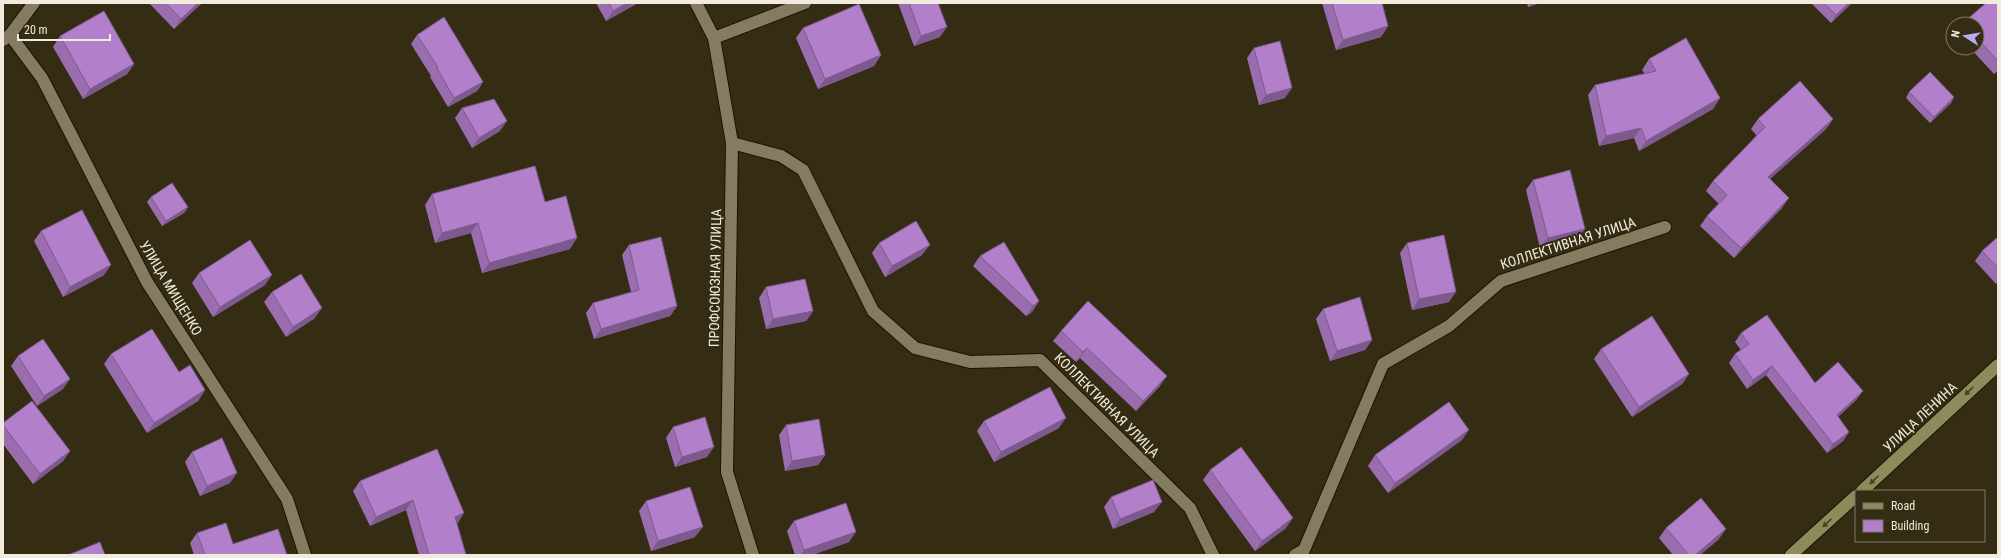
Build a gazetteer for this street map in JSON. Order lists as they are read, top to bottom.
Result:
{
  "streets": {
    "main road": ["УЛИЦА ЛЕНИНА"],
    "street": ["КОЛЛЕКТИВНАЯ УЛИЦА", "ПРОФСОЮЗНАЯ УЛИЦА", "УЛИЦА МИЩЕНКО"]
  },
  "crossings": [
    ["КОЛЛЕКТИВНАЯ УЛИЦА", "ПРОФСОЮЗНАЯ УЛИЦА"]
  ],
  "one_way": ["УЛИЦА ЛЕНИНА"],
  "legend": ["Road", "Building"],
  "scale_bar": "20 m",
  "north": "left"
}
